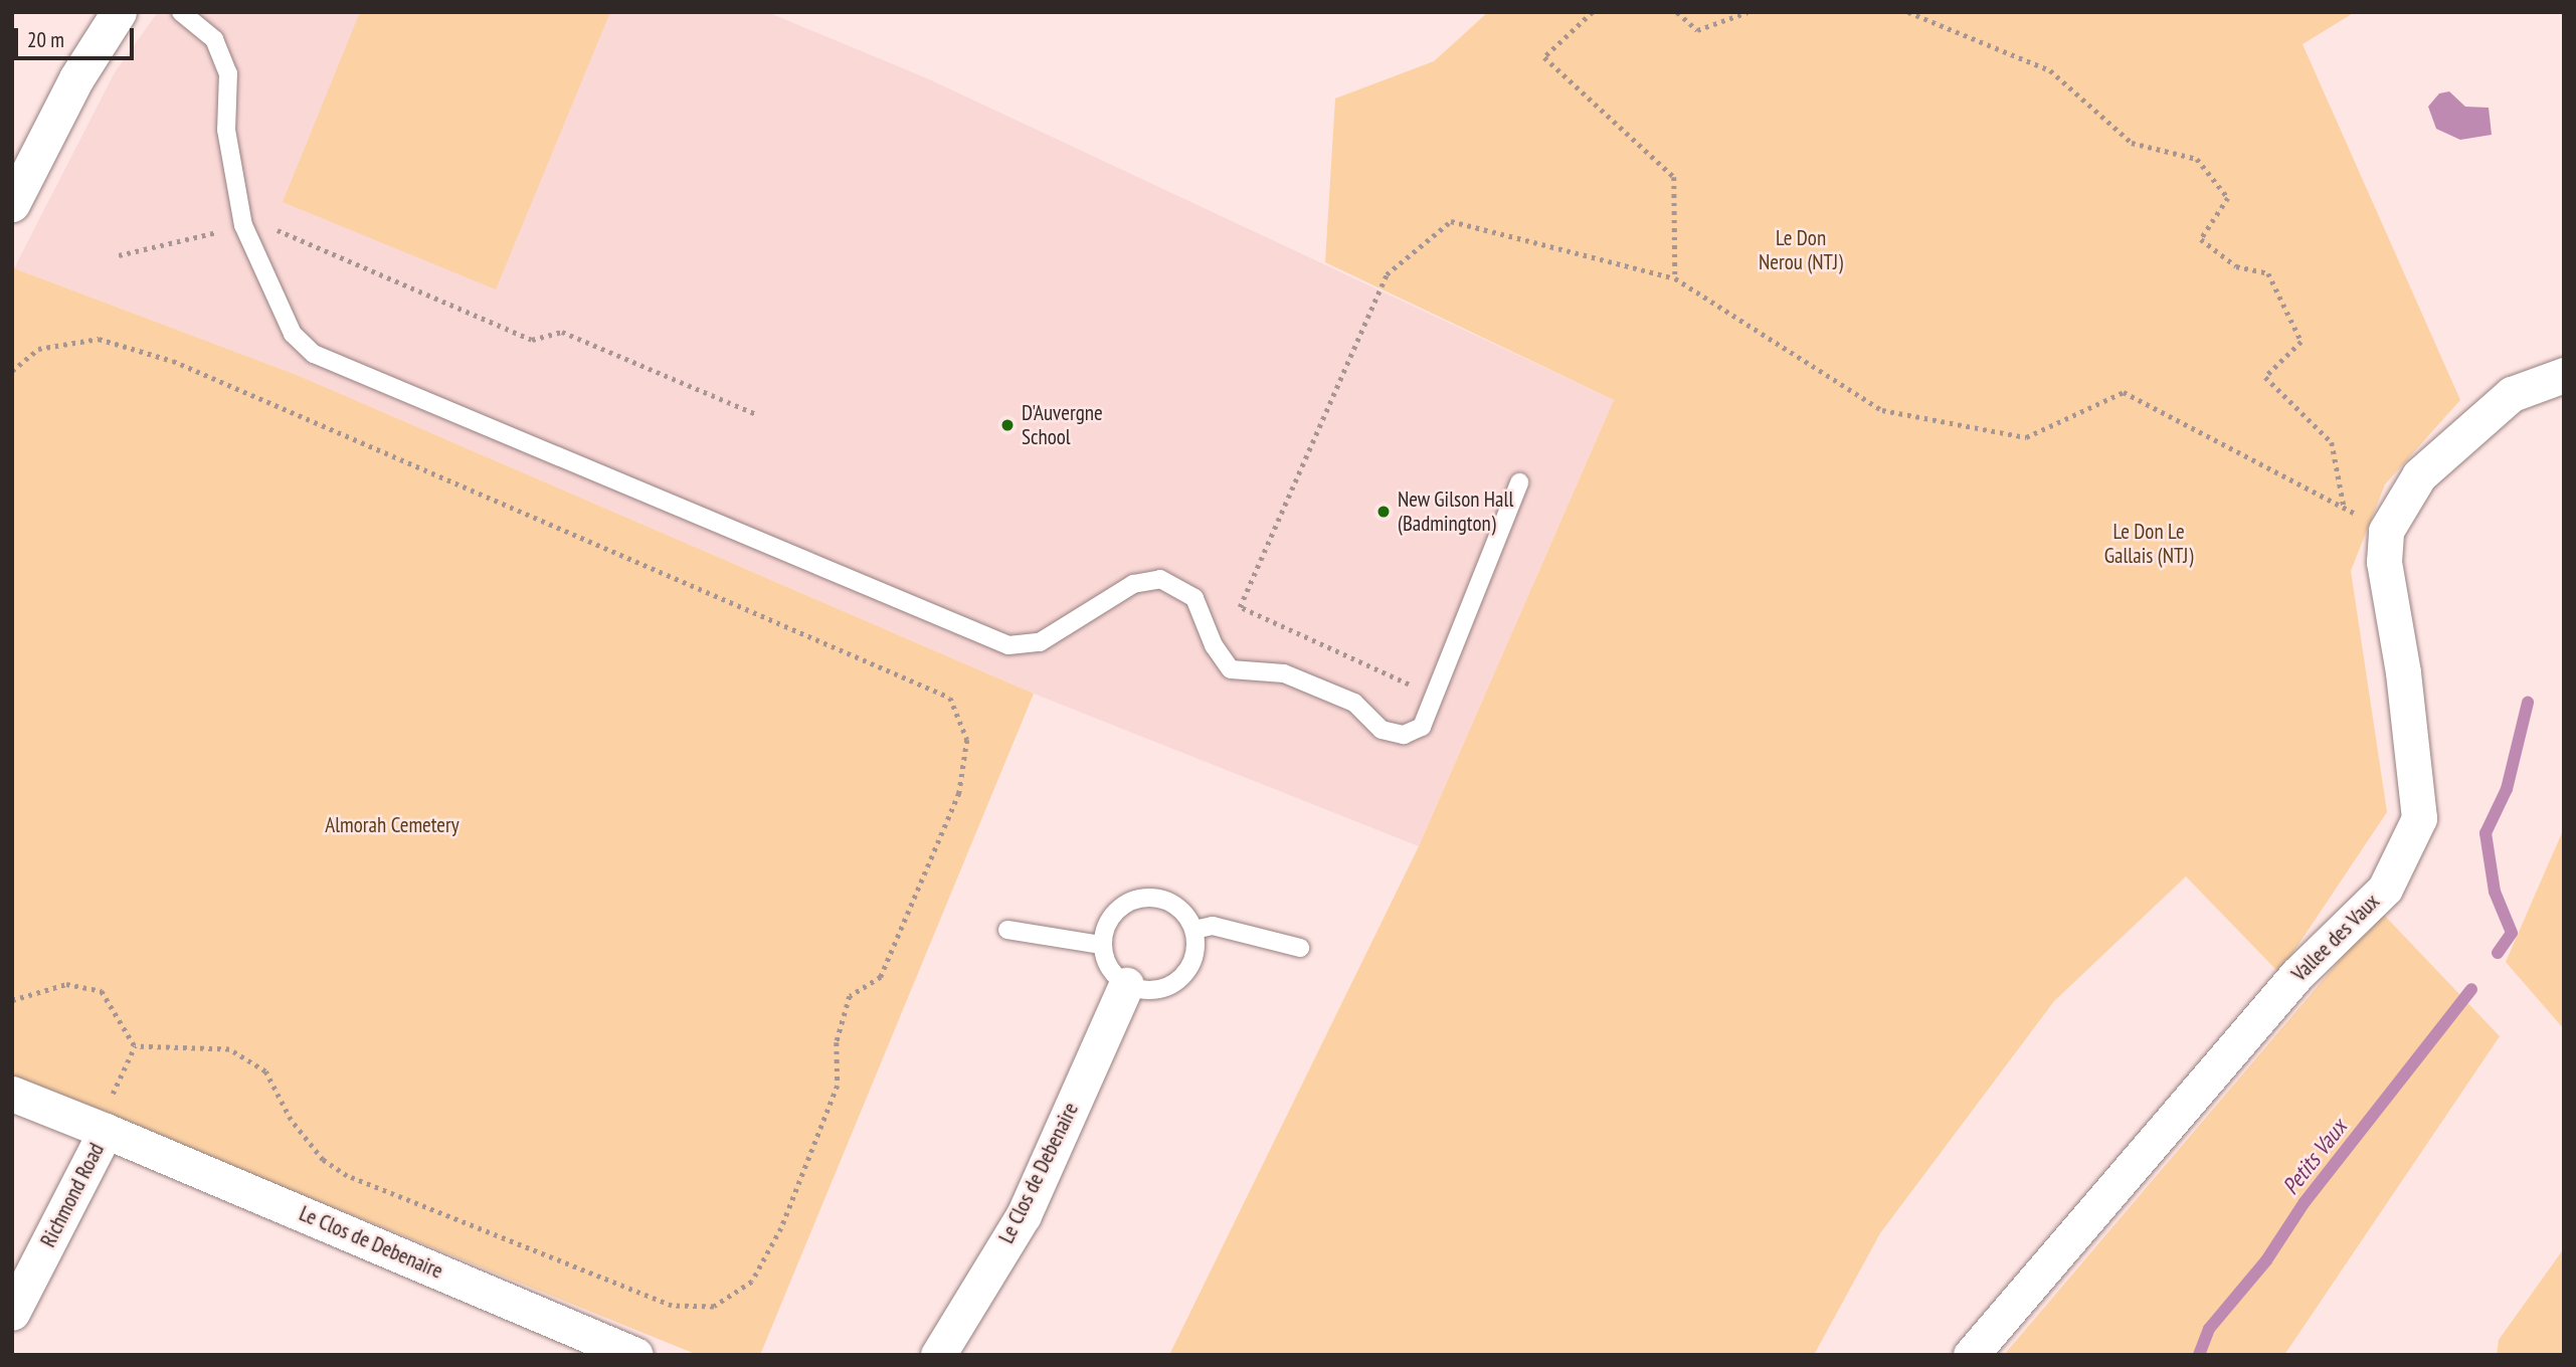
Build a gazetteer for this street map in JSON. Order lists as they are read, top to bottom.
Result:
{
  "streets": {
    "street": ["Vallee des Vaux", "Le Clos de Debenaire", "Richmond Road"]
  },
  "crossings": [
    ["Le Clos de Debenaire", "Richmond Road"]
  ],
  "water": ["Petits Vaux"],
  "parks": ["Le Don Nerou (NTJ)", "Le Don Le Gallais (NTJ)", "Almorah Cemetery"],
  "places": ["D'Auvergne School", "New Gilson Hall (Badmington)"],
  "scale_bar": "20 m"
}
